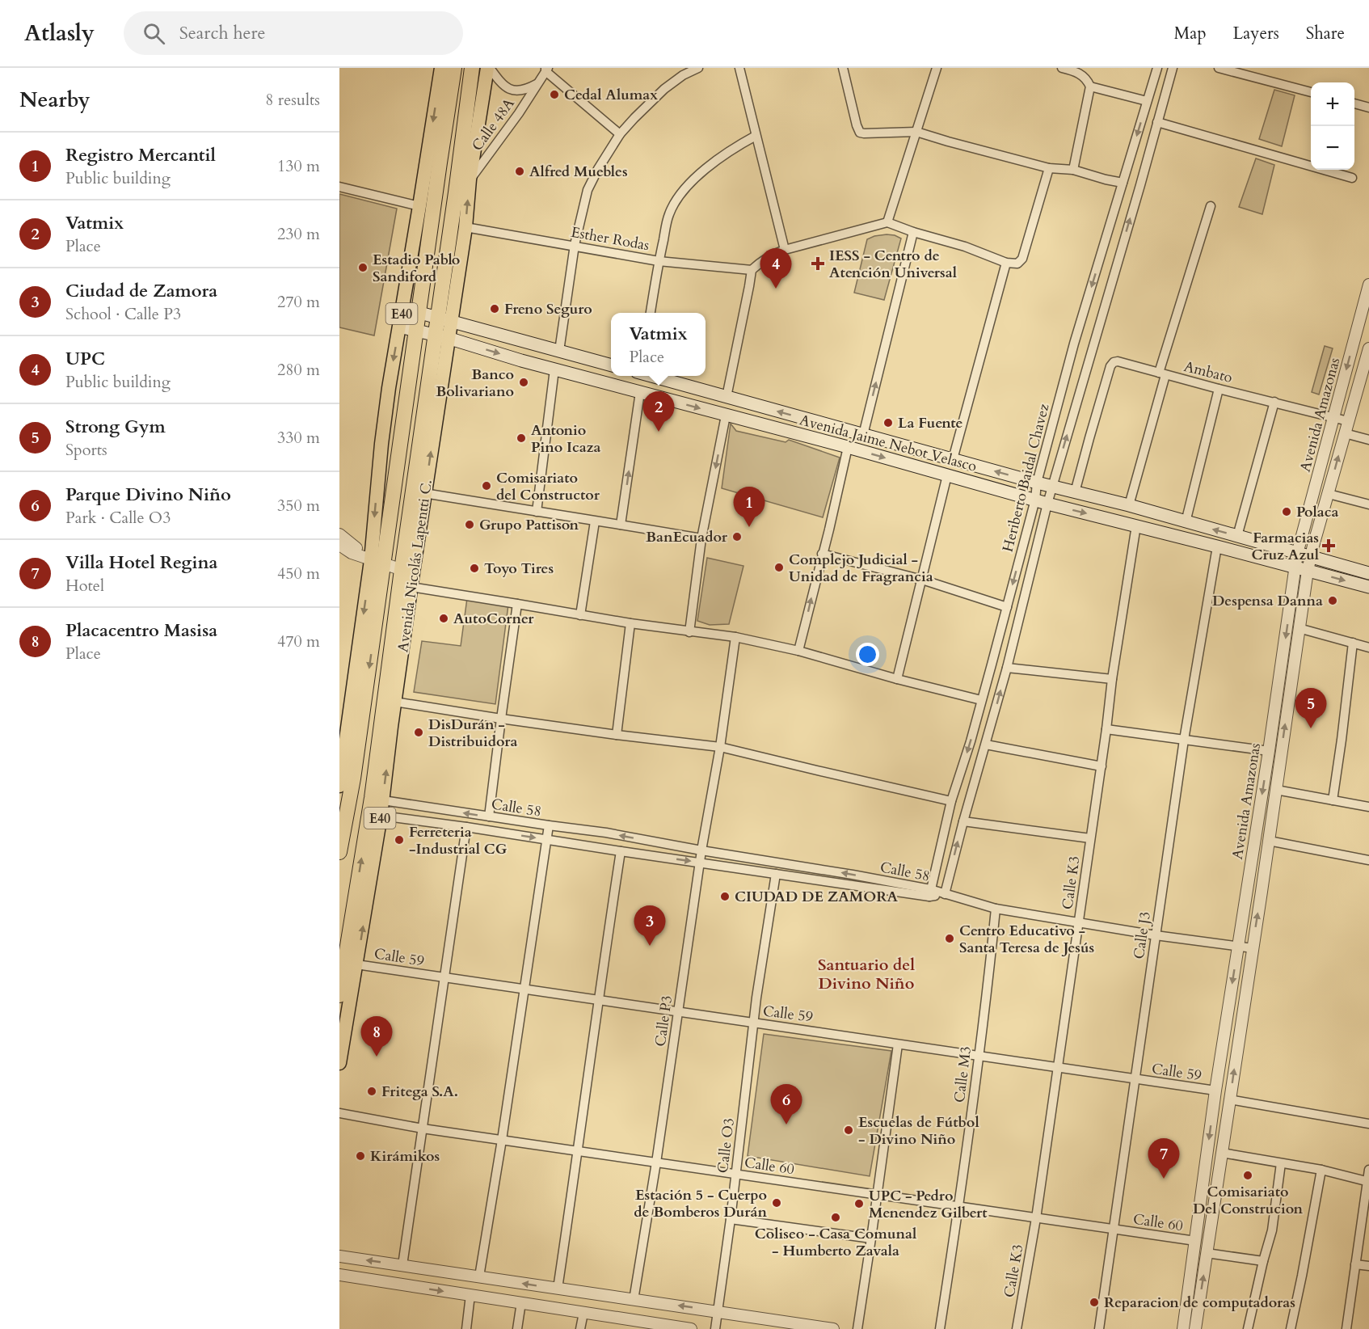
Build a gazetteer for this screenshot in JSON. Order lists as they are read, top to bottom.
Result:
{
  "streets": {
    "highway": ["E40", "Avenida Nicolás Lapentti C."],
    "main road": ["Avenida Jaime Nebot Velasco"],
    "street": [
      "Calle 48A",
      "Esther Rodas",
      "Ambato",
      "Avenida Amazonas",
      "Heriberto Baidal Chavez",
      "Calle 58",
      "Calle K3",
      "Calle J3",
      "Calle 59",
      "Calle P3",
      "Calle M3",
      "Calle O3",
      "Calle 60"
    ]
  },
  "crossings": [
    ["Calle 48A", "Avenida Nicolás Lapentti C."],
    ["Esther Rodas", "Avenida Nicolás Lapentti C."],
    ["Ambato", "Avenida Amazonas"],
    ["Ambato", "Avenida Jaime Nebot Velasco"],
    ["Avenida Amazonas", "Avenida Jaime Nebot Velasco"],
    ["Avenida Amazonas", "Calle 59"],
    ["Avenida Amazonas", "Calle 60"],
    ["Avenida Jaime Nebot Velasco", "Heriberto Baidal Chavez"],
    ["Avenida Jaime Nebot Velasco", "Avenida Nicolás Lapentti C."],
    ["Avenida Jaime Nebot Velasco", "Calle K3"],
    ["Avenida Jaime Nebot Velasco", "Calle J3"],
    ["Heriberto Baidal Chavez", "Calle 58"],
    ["Avenida Nicolás Lapentti C.", "Calle 58"],
    ["Avenida Nicolás Lapentti C.", "Calle 59"],
    ["Calle 58", "Calle P3"],
    ["Calle 58", "Calle O3"],
    ["Calle K3", "Calle 59"],
    ["Calle K3", "Calle 60"],
    ["Calle J3", "Calle 59"],
    ["Calle J3", "Calle 60"],
    ["Calle 59", "Calle P3"],
    ["Calle 59", "Calle M3"],
    ["Calle 59", "Calle O3"],
    ["Calle P3", "Calle 60"],
    ["Calle M3", "Calle 60"],
    ["Calle O3", "Calle 60"]
  ],
  "districts": ["Santuario del Divino Niño"],
  "places": {
    "other": [
      "Cedal Alumax",
      "Alfred Muebles",
      "Estadio Pablo Sandiford",
      "Freno Seguro",
      "Banco Bolivariano",
      "La Fuente",
      "Antonio Pino Icaza",
      "Comisariato del Constructor",
      "Polaca",
      "Grupo Pattison",
      "BanEcuador",
      "Complejo Judicial - Unidad de Fragrancia",
      "Toyo Tires",
      "Despensa Danna",
      "AutoCorner",
      "DisDurán - Distribuidora",
      "Ferreteria -Industrial CG",
      "CIUDAD DE ZAMORA",
      "Centro Educativo - Santa Teresa de Jesús",
      "Fritega S.A.",
      "Escuelas de Fútbol - Divino Niño",
      "Kirámikos",
      "Comisariato Del Construcion",
      "Estación 5 - Cuerpo de Bomberos Durán",
      "UPC - Pedro Menendez Gilbert",
      "Coliseo - Casa Comunal - Humberto Zavala",
      "Reparacion de computadoras"
    ],
    "health": ["IESS - Centro de Atención Universal", "Farmacias Cruz Azul"]
  },
  "page": {
    "header": "Atlasly",
    "search": "Search here",
    "nav": ["Map", "Layers", "Share"],
    "heading": ["Nearby", "8 results"],
    "map_buttons": ["+", "−"],
    "list": [
      {
        "mark": "1",
        "name": "Registro Mercantil",
        "note": "Public building",
        "value": "130 m"
      },
      {
        "mark": "2",
        "name": "Vatmix",
        "note": "Place",
        "value": "230 m"
      },
      {
        "mark": "3",
        "name": "Ciudad de Zamora",
        "note": "School · Calle P3",
        "value": "270 m"
      },
      {
        "mark": "4",
        "name": "UPC",
        "note": "Public building",
        "value": "280 m"
      },
      {
        "mark": "5",
        "name": "Strong Gym",
        "note": "Sports",
        "value": "330 m"
      },
      {
        "mark": "6",
        "name": "Parque Divino Niño",
        "note": "Park · Calle O3",
        "value": "350 m"
      },
      {
        "mark": "7",
        "name": "Villa Hotel Regina",
        "note": "Hotel",
        "value": "450 m"
      },
      {
        "mark": "8",
        "name": "Placacentro Masisa",
        "note": "Place",
        "value": "470 m"
      }
    ],
    "pins": [
      "4",
      "2",
      "1",
      "5",
      "3",
      "8",
      "6",
      "7"
    ],
    "popup": ["Vatmix", "Place"]
  }
}
